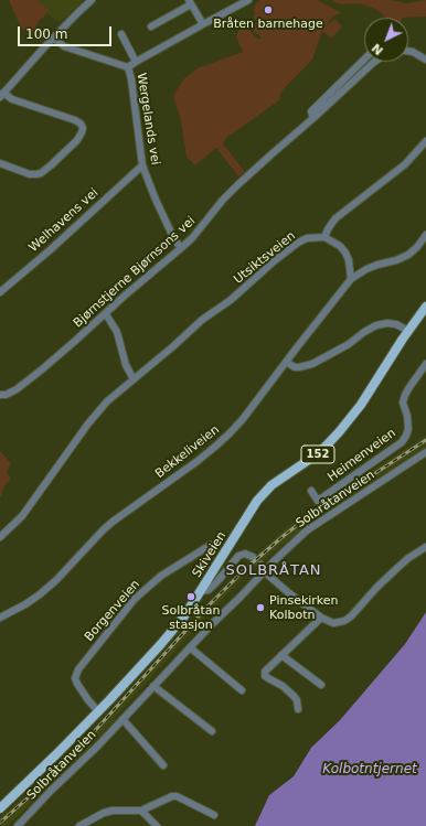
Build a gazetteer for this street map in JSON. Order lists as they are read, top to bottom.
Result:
{
  "streets": {
    "main road": ["152", "Skiveien"],
    "street": [
      "Wergelands vei",
      "Welhavens vei",
      "Utsiktsveien",
      "Bjørnstjerne Bjørnsons vei",
      "Bekkeliveien",
      "Heimenveien",
      "Solbråtanveien",
      "Borgenveien"
    ]
  },
  "crossings": [
    ["Wergelands vei", "Welhavens vei"],
    ["Wergelands vei", "Bjørnstjerne Bjørnsons vei"],
    ["Skiveien", "Borgenveien"]
  ],
  "districts": ["SOLBRÅTAN"],
  "water": ["Kolbotntjernet"],
  "places": ["Bråten barnehage", "Solbråtan stasjon", "Pinsekirken Kolbotn"],
  "scale_bar": "100 m",
  "north": "bottom left"
}
